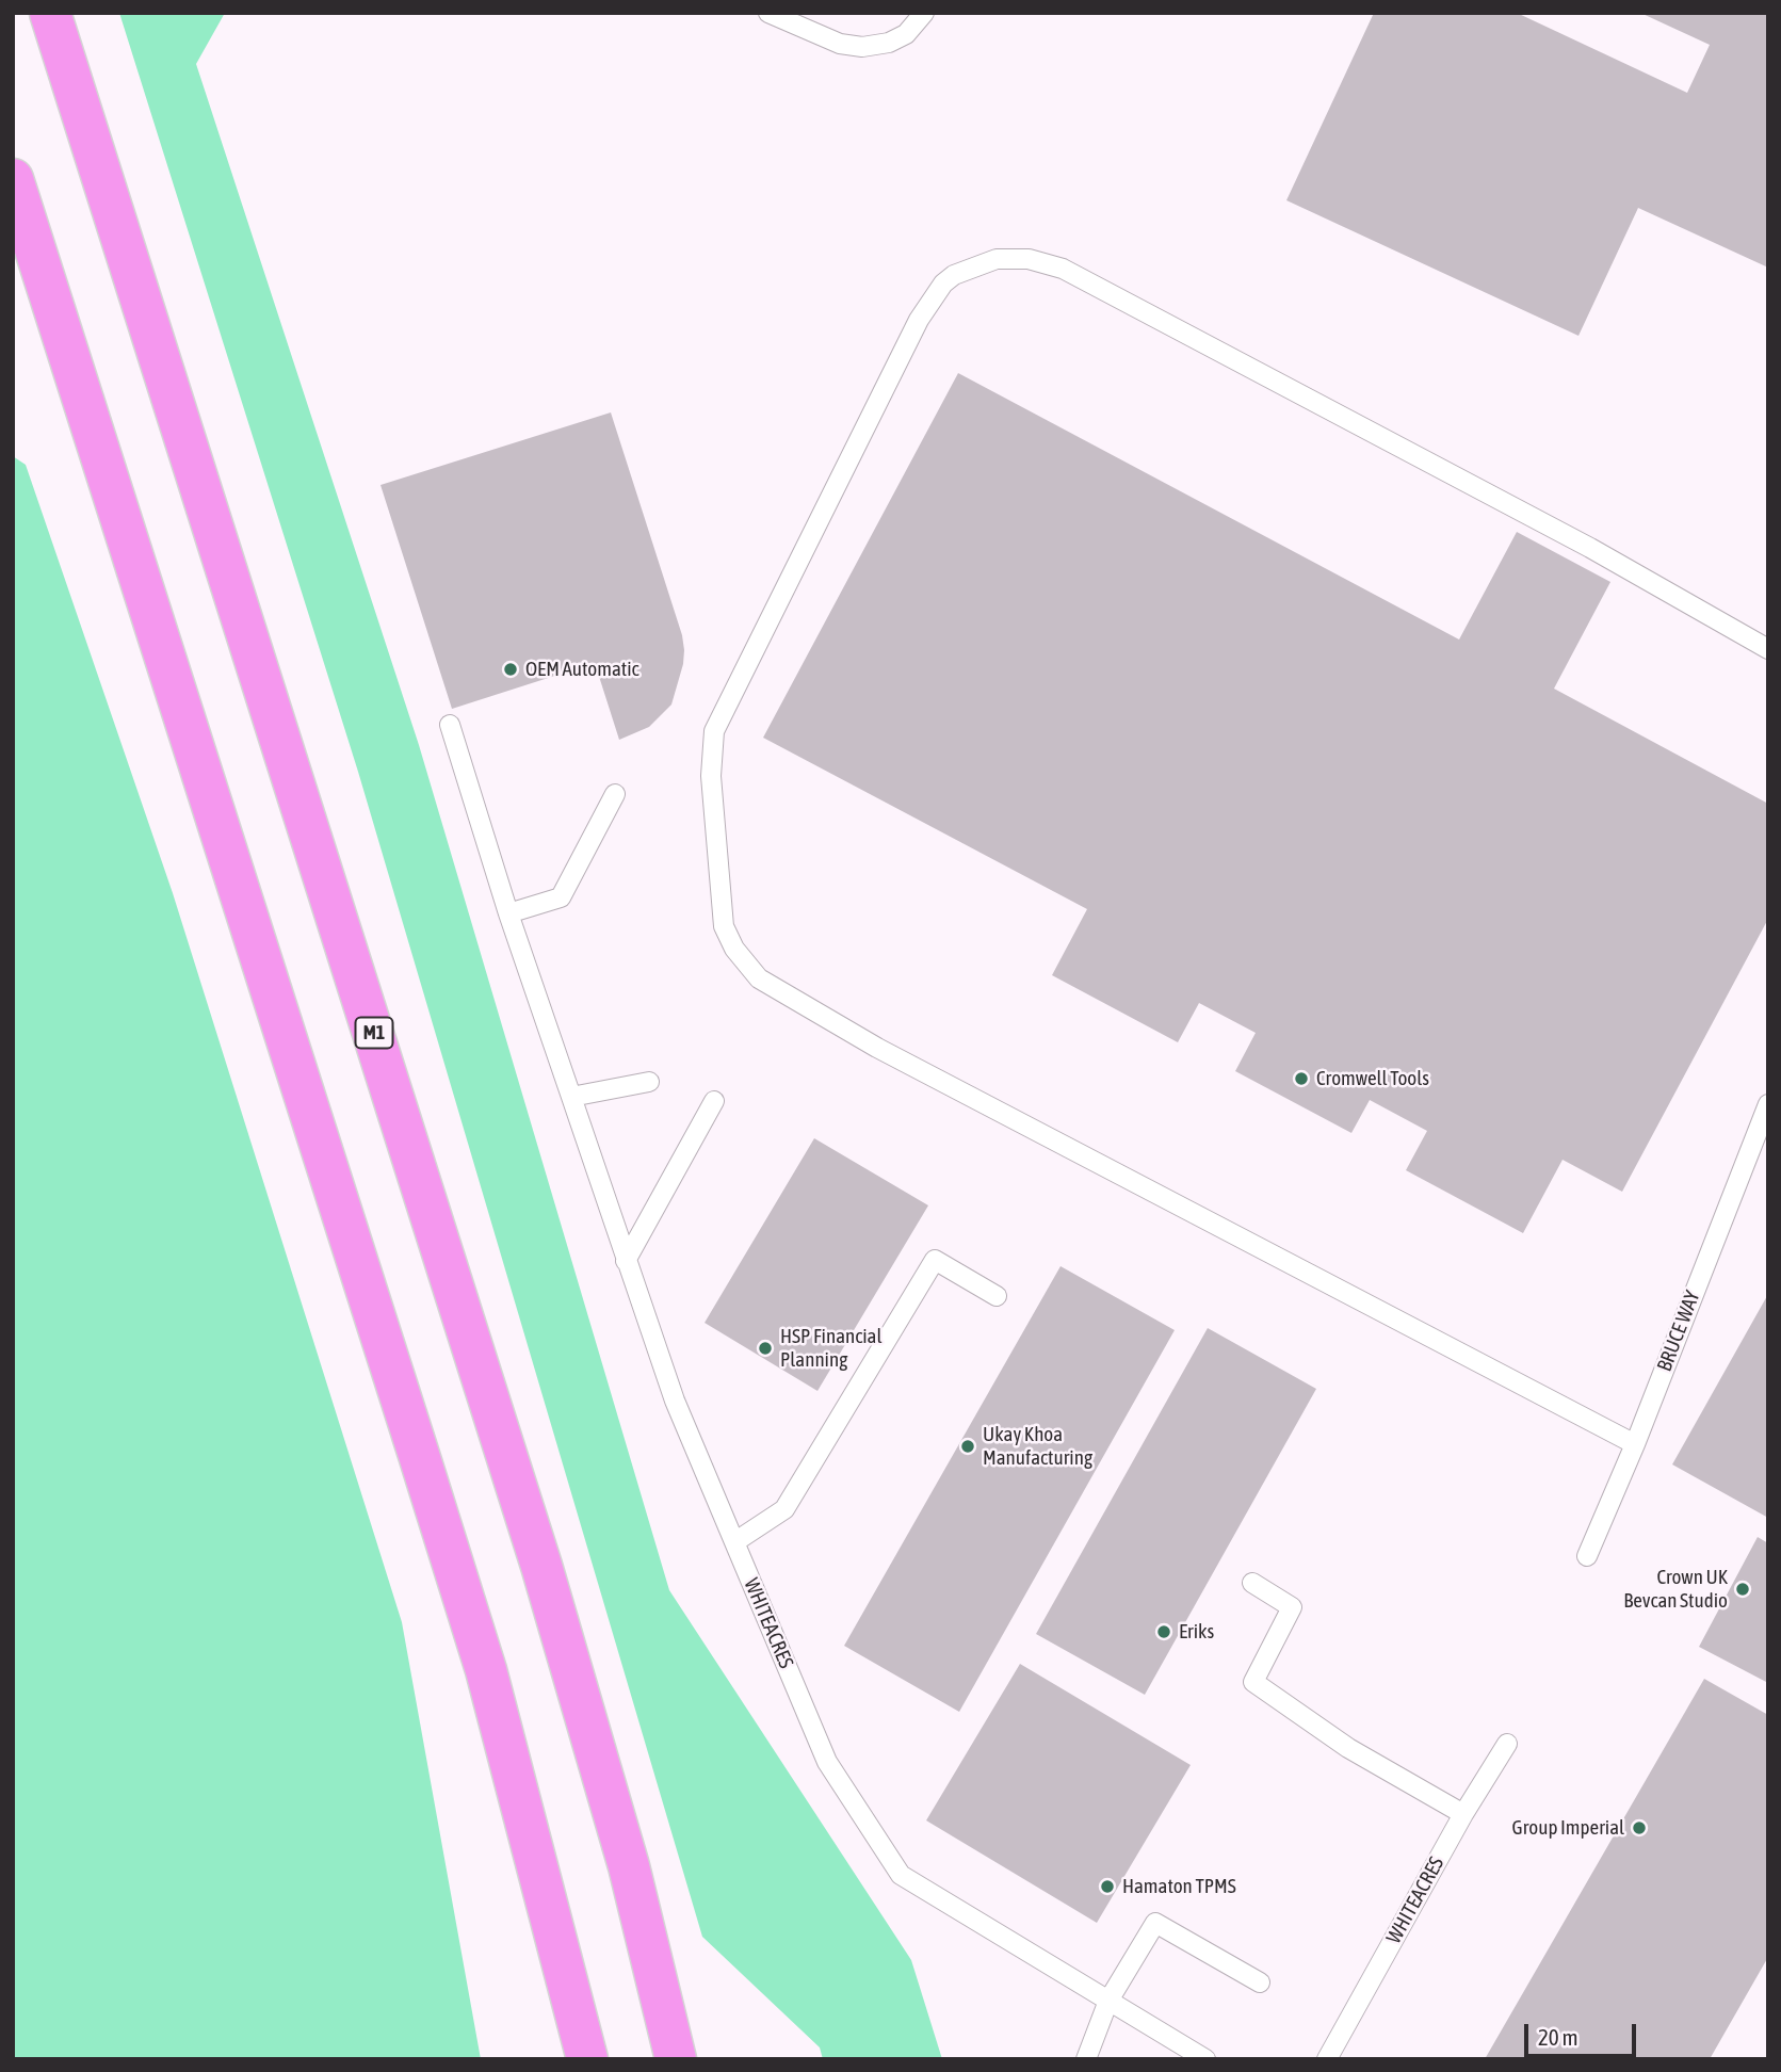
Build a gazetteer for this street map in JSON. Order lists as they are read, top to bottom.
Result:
{
  "streets": {
    "highway": ["M1"],
    "lane": ["BRUCE WAY", "WHITEACRES"]
  },
  "places": [
    "OEM Automatic",
    "Cromwell Tools",
    "HSP Financial Planning",
    "Ukay Khoa Manufacturing",
    "Crown UK Bevcan Studio",
    "Eriks",
    "Group Imperial",
    "Hamaton TPMS"
  ],
  "scale_bar": "20 m"
}
